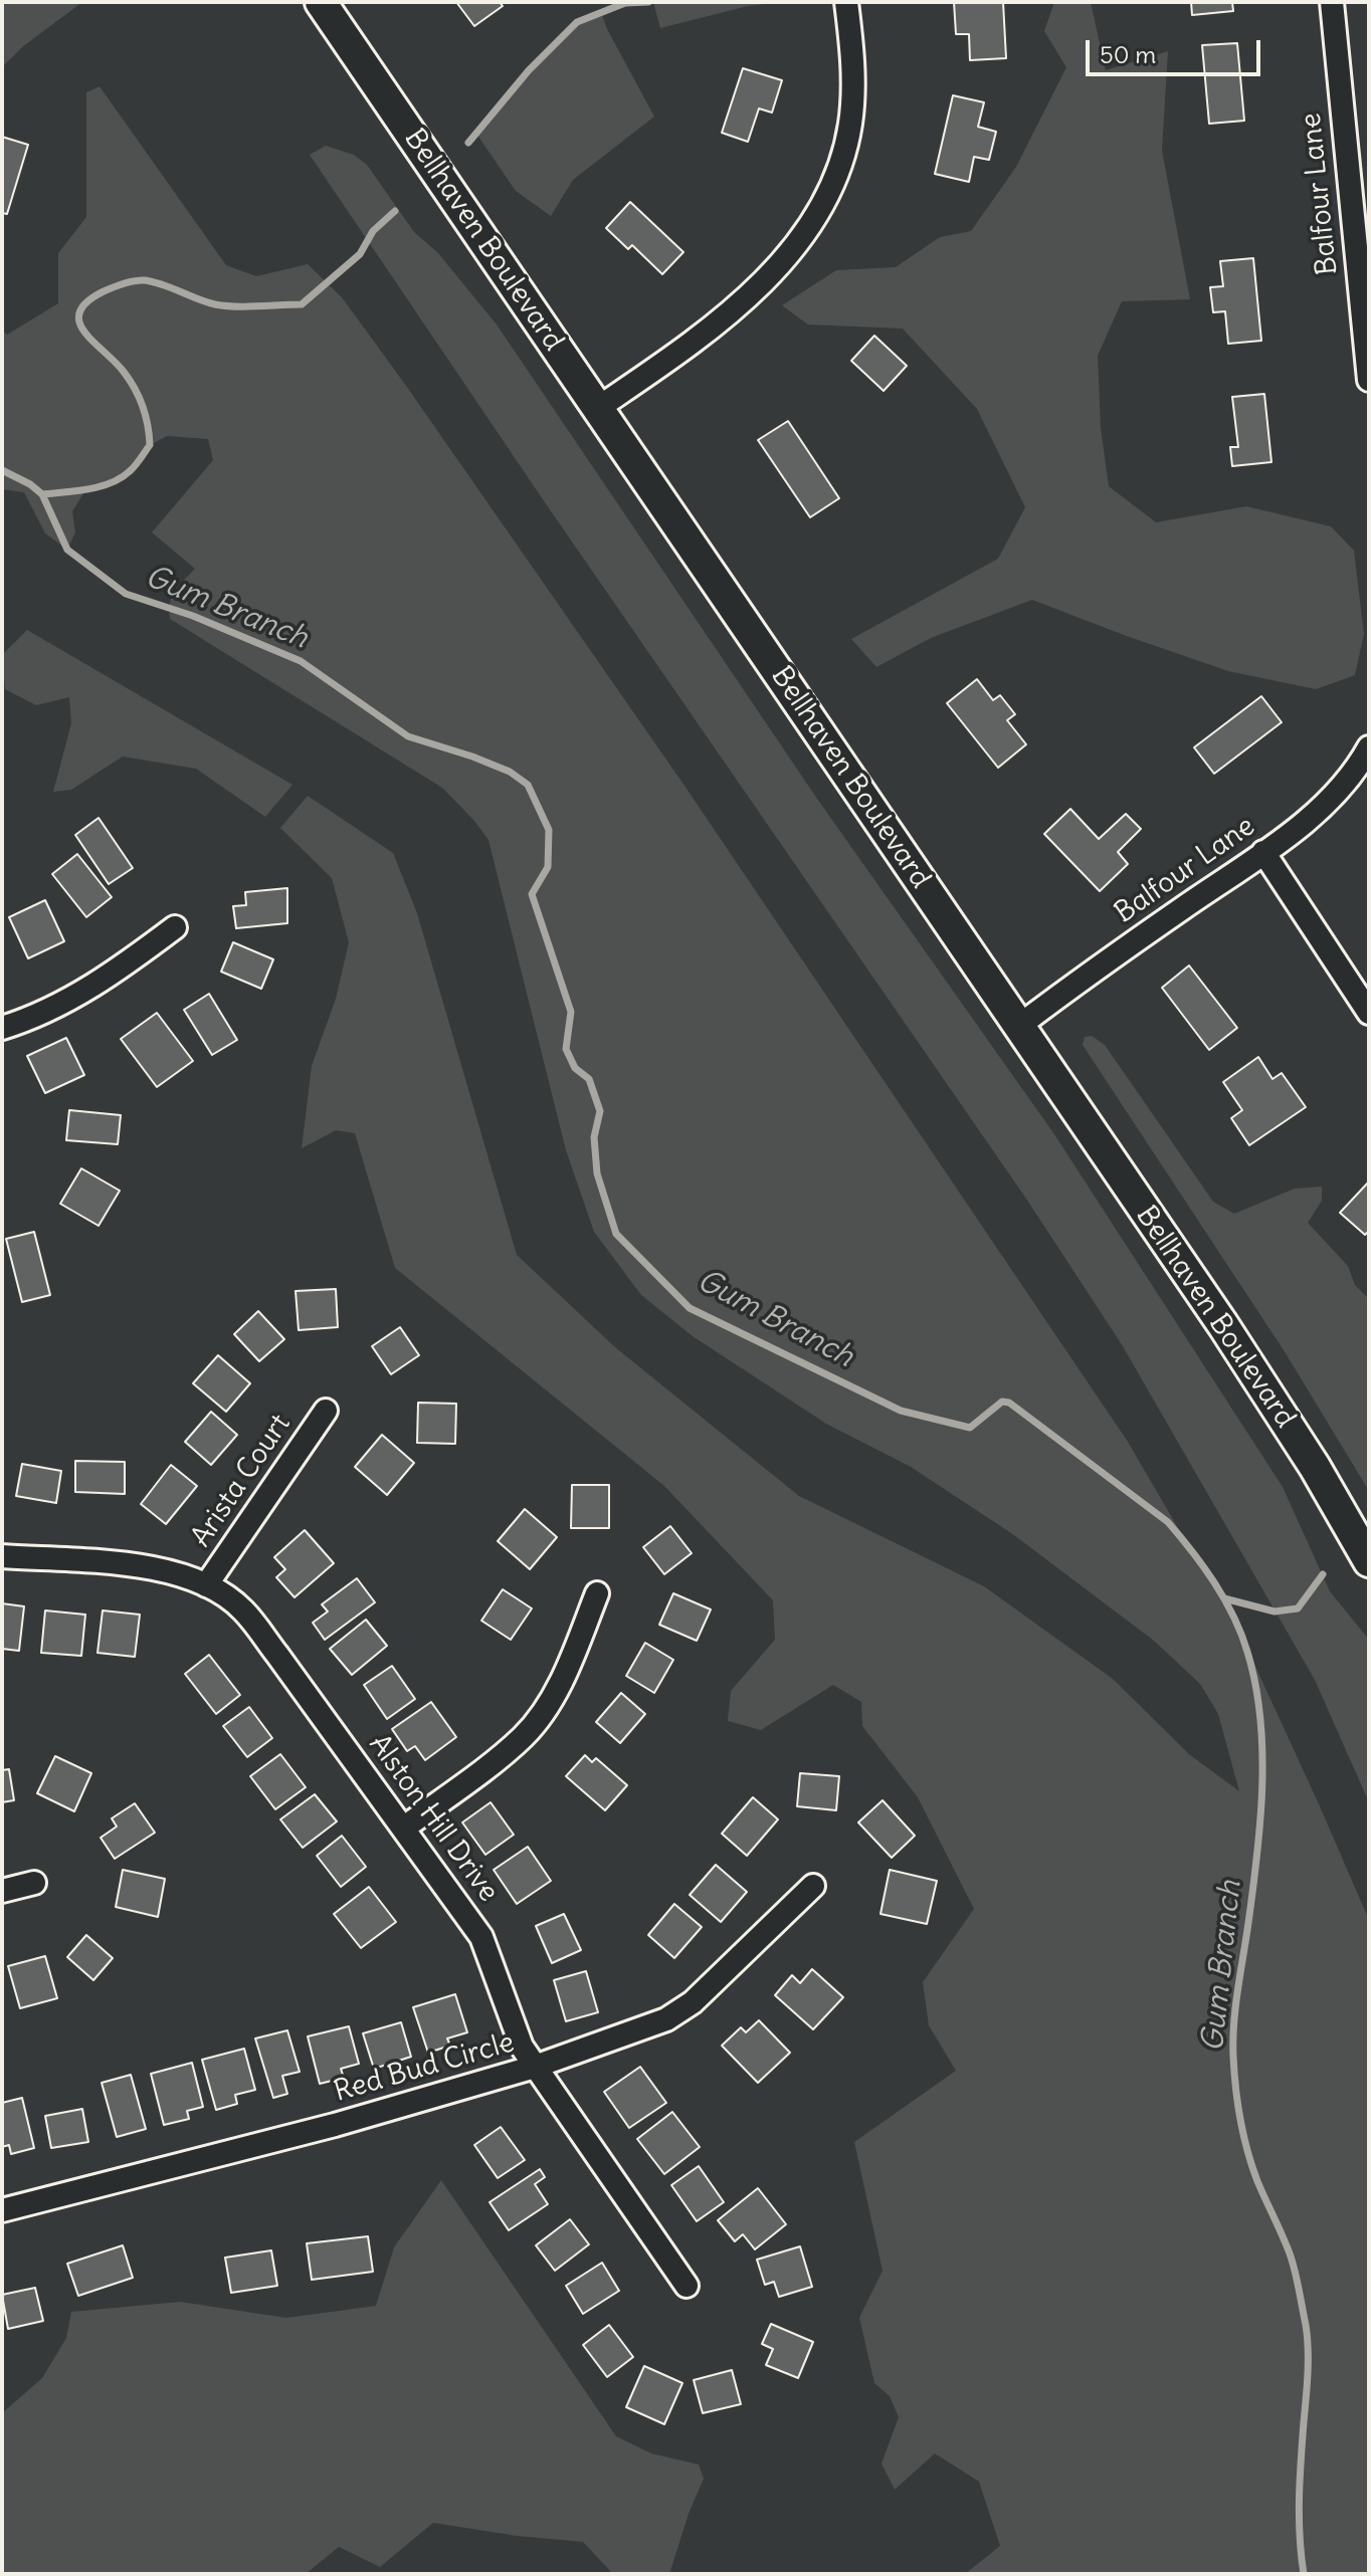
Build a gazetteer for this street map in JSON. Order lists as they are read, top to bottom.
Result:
{
  "streets": {
    "main road": ["Bellhaven Boulevard"],
    "street": [
      "Balfour Lane",
      "Arista Court",
      "Alston Hill Drive",
      "Red Bud Circle"
    ]
  },
  "crossings": [
    ["Balfour Lane", "Bellhaven Boulevard"],
    ["Arista Court", "Alston Hill Drive"],
    ["Alston Hill Drive", "Red Bud Circle"]
  ],
  "water": ["Gum Branch"],
  "scale_bar": "50 m"
}
